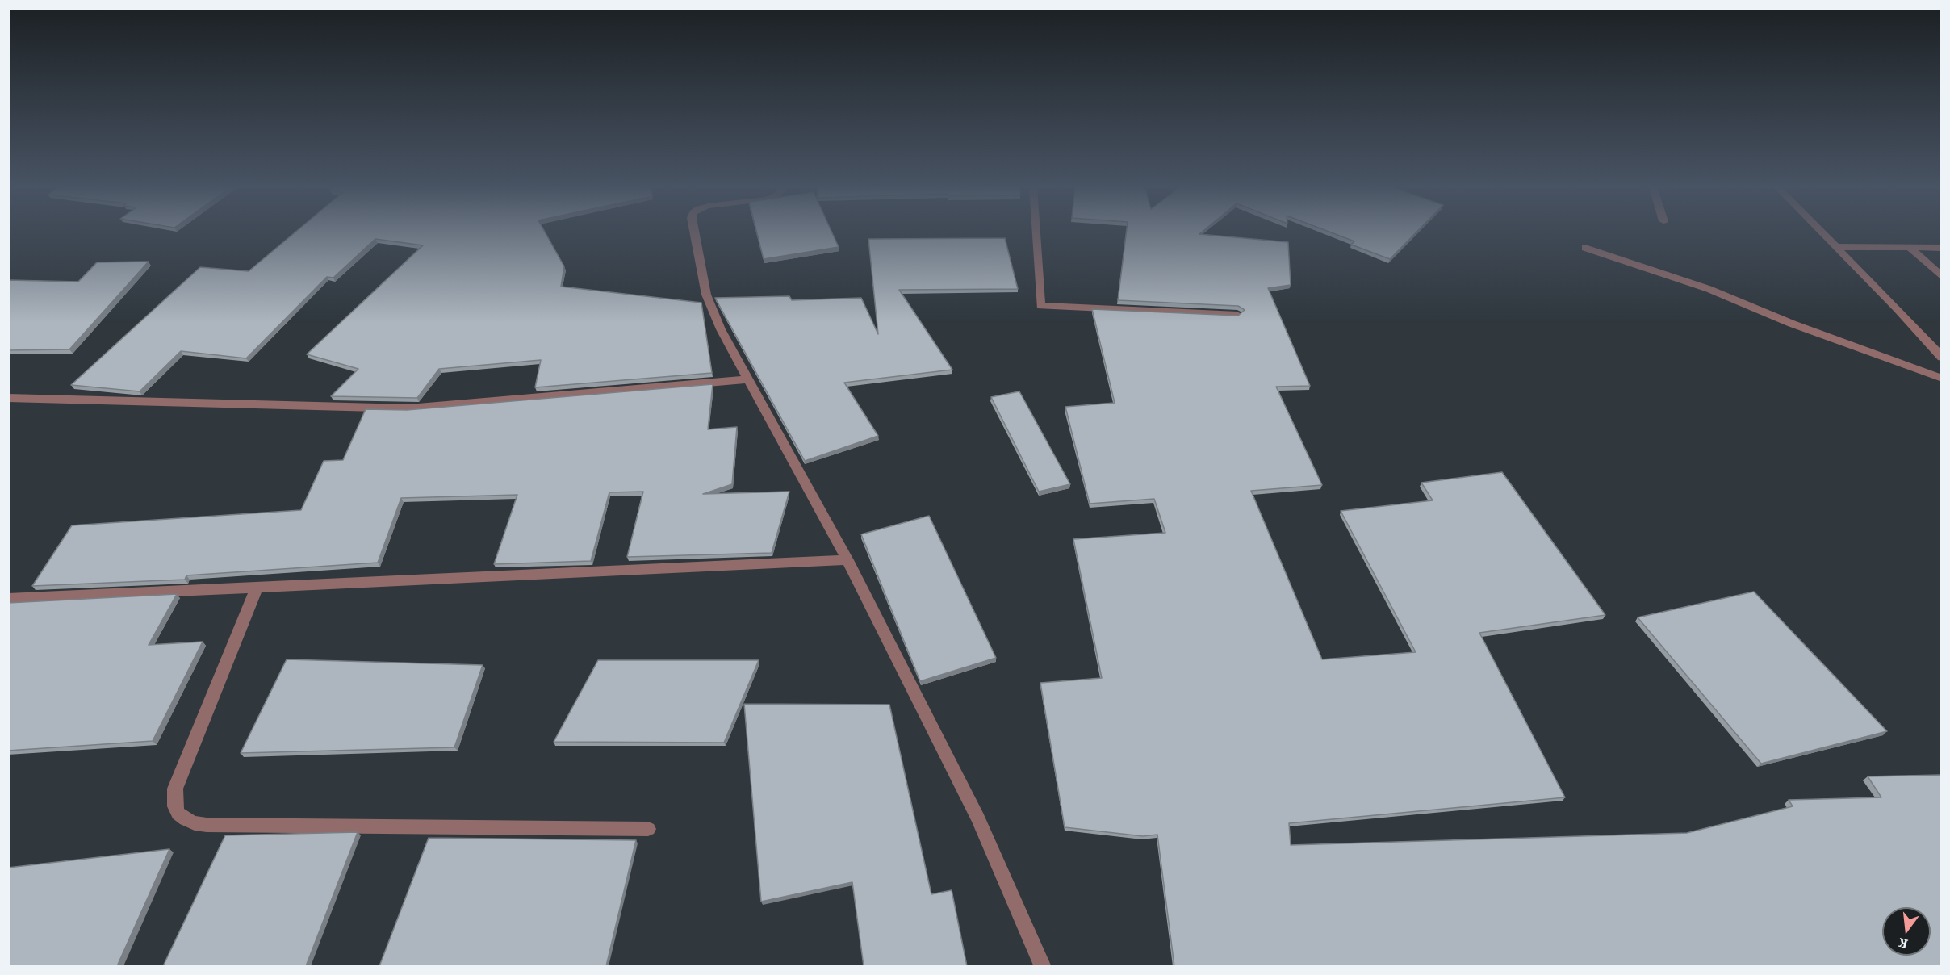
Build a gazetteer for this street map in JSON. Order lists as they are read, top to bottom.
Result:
{
  "north": "bottom"
}
